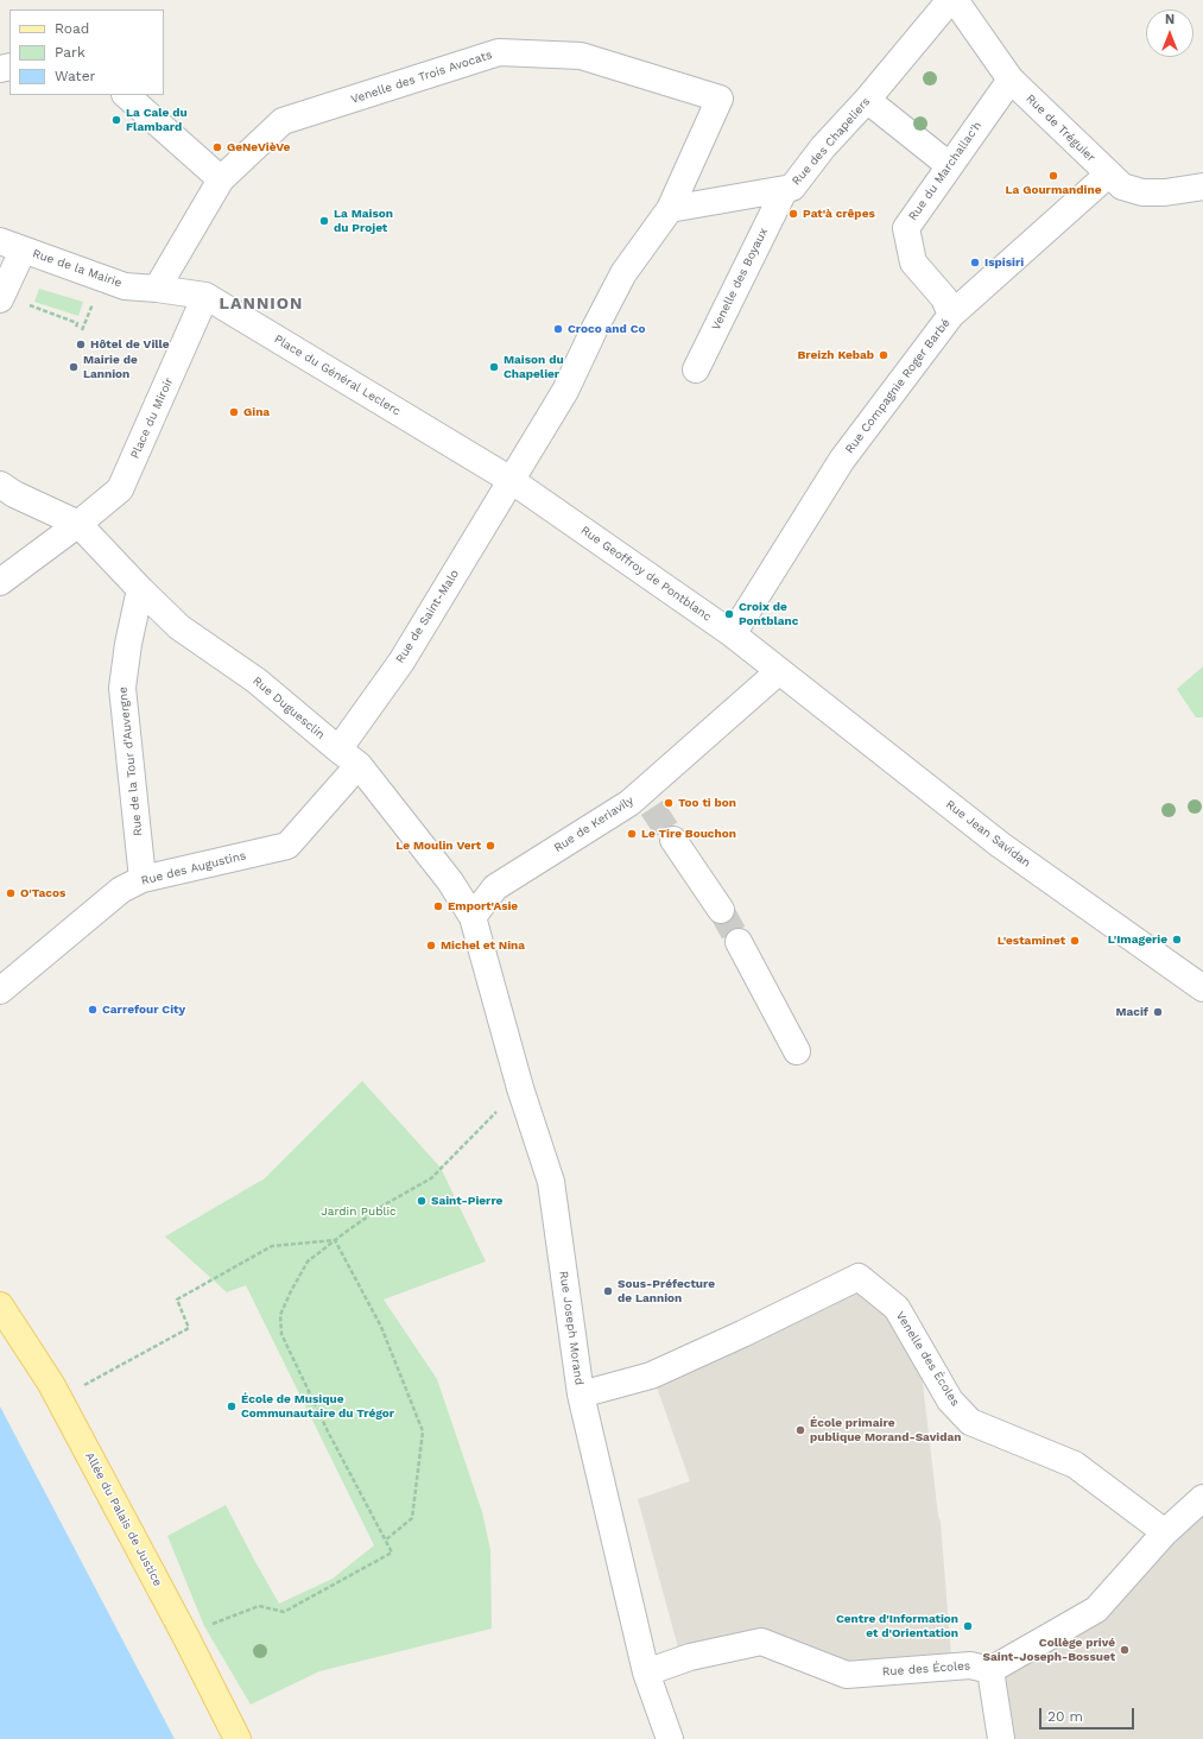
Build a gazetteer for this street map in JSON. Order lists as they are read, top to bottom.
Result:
{
  "streets": {
    "main road": ["Allée du Palais de Justice"],
    "street": [
      "Venelle des Trois Avocats",
      "Rue de Tréguier",
      "Rue des Chapeliers",
      "Rue du Marchallac'h",
      "Rue de la Mairie",
      "Venelle des Boyaux",
      "Place du Général Leclerc",
      "Rue Compagnie Roger Barbé",
      "Place du Miroir",
      "Rue Geoffroy de Pontblanc",
      "Rue de Saint-Malo",
      "Rue Duguesclin",
      "Rue de la Tour d'Auvergne",
      "Rue de Keriavily",
      "Rue Jean Savidan",
      "Rue des Augustins",
      "Rue Joseph Morand",
      "Venelle des Écoles",
      "Rue des Écoles"
    ]
  },
  "crossings": [
    ["Venelle des Trois Avocats", "Rue des Chapeliers"],
    ["Venelle des Trois Avocats", "Rue de la Mairie"],
    ["Venelle des Trois Avocats", "Place du Général Leclerc"],
    ["Rue de Tréguier", "Rue du Marchallac'h"],
    ["Rue de Tréguier", "Rue Compagnie Roger Barbé"],
    ["Rue des Chapeliers", "Venelle des Boyaux"],
    ["Rue du Marchallac'h", "Rue Compagnie Roger Barbé"],
    ["Rue de la Mairie", "Place du Général Leclerc"],
    ["Place du Général Leclerc", "Place du Miroir"],
    ["Place du Général Leclerc", "Rue Geoffroy de Pontblanc"],
    ["Place du Général Leclerc", "Rue de Saint-Malo"],
    ["Rue Compagnie Roger Barbé", "Rue Geoffroy de Pontblanc"],
    ["Place du Miroir", "Rue Duguesclin"],
    ["Rue Geoffroy de Pontblanc", "Rue de Saint-Malo"],
    ["Rue Geoffroy de Pontblanc", "Rue de Keriavily"],
    ["Rue Geoffroy de Pontblanc", "Rue Jean Savidan"],
    ["Rue de Saint-Malo", "Rue Duguesclin"],
    ["Rue de Saint-Malo", "Rue des Augustins"],
    ["Rue Duguesclin", "Rue de la Tour d'Auvergne"],
    ["Rue Duguesclin", "Rue de Keriavily"],
    ["Rue Duguesclin", "Rue des Augustins"],
    ["Rue Duguesclin", "Rue Joseph Morand"],
    ["Rue de la Tour d'Auvergne", "Rue des Augustins"],
    ["Rue de Keriavily", "Rue Jean Savidan"],
    ["Rue de Keriavily", "Rue Joseph Morand"],
    ["Rue Joseph Morand", "Venelle des Écoles"],
    ["Rue Joseph Morand", "Rue des Écoles"]
  ],
  "districts": ["LANNION"],
  "parks": ["Jardin Public"],
  "places": [
    "La Cale du Flambard",
    "GeNeVièVe",
    "La Gourmandine",
    "Pat'à crêpes",
    "La Maison du Projet",
    "Ispisiri",
    "Croco and Co",
    "Hôtel de Ville",
    "Breizh Kebab",
    "Mairie de Lannion",
    "Maison du Chapelier",
    "Gina",
    "Croix de Pontblanc",
    "Too ti bon",
    "Le Tire Bouchon",
    "Le Moulin Vert",
    "O'Tacos",
    "Emport'Asie",
    "L'Imagerie",
    "L'estaminet",
    "Michel et Nina",
    "Carrefour City",
    "Macif",
    "Saint-Pierre",
    "Sous-Préfecture de Lannion",
    "École de Musique Communautaire du Trégor",
    "École primaire publique Morand-Savidan",
    "Centre d'Information et d'Orientation",
    "Collège privé Saint-Joseph-Bossuet"
  ],
  "legend": ["Road", "Park", "Water"],
  "scale_bar": "20 m",
  "north": "top"
}
